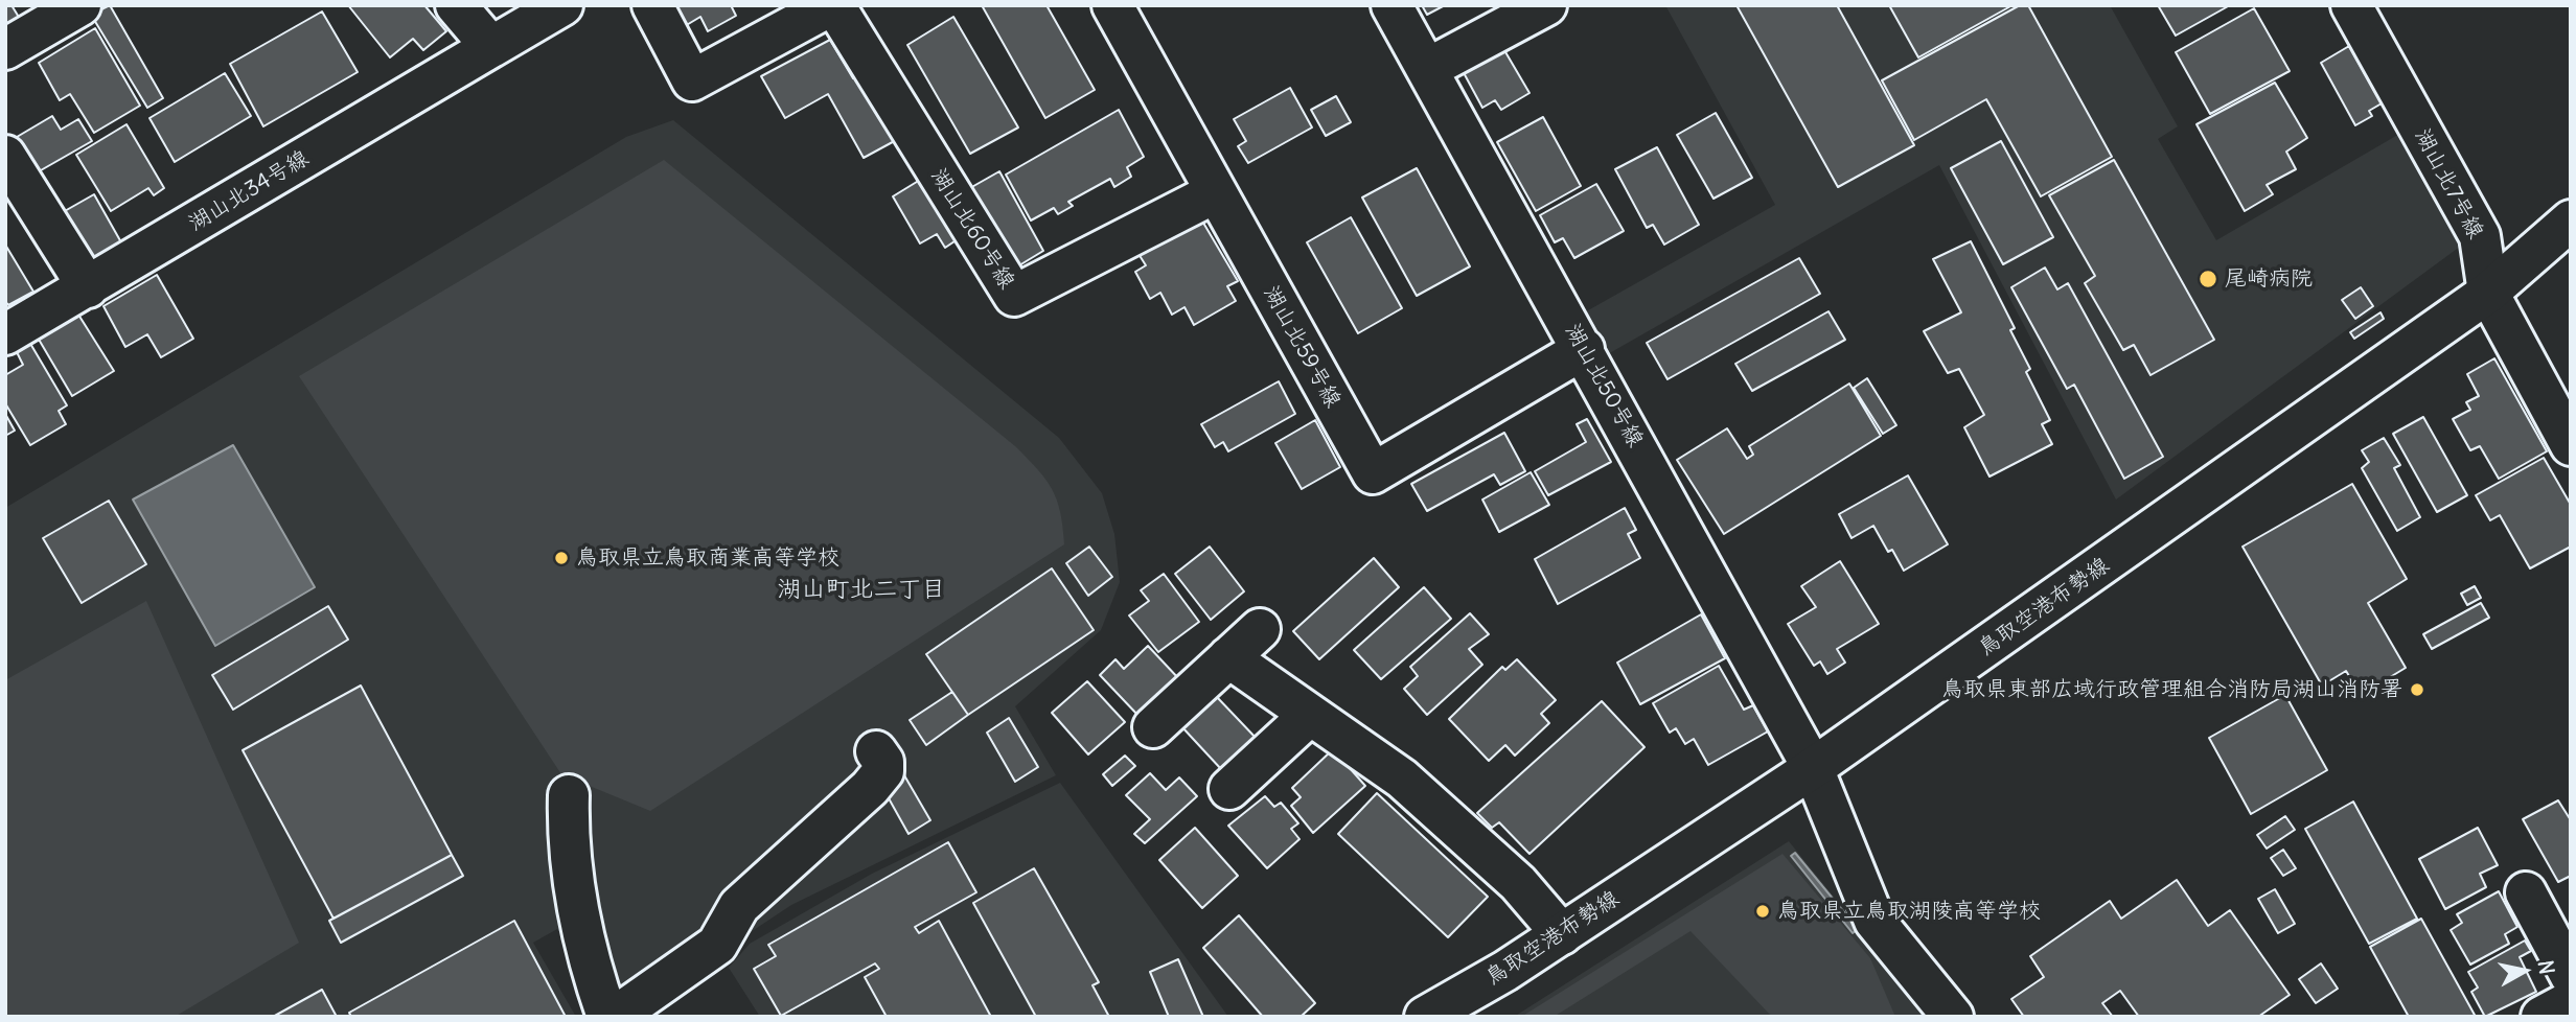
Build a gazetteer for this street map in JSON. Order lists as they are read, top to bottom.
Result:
{
  "streets": {
    "street": [
      "湖山北7号線",
      "湖山北34号線",
      "湖山北60号線",
      "湖山北59号線",
      "湖山北50号線",
      "鳥取空港布勢線"
    ]
  },
  "crossings": [
    ["湖山北7号線", "鳥取空港布勢線"],
    ["湖山北60号線", "湖山北59号線"],
    ["湖山北59号線", "湖山北50号線"],
    ["湖山北50号線", "鳥取空港布勢線"]
  ],
  "districts": ["湖山町北二丁目"],
  "places": [
    "尾崎病院",
    "鳥取県立鳥取商業高等学校",
    "鳥取県東部広域行政管理組合消防局湖山消防署",
    "鳥取県立鳥取湖陵高等学校"
  ],
  "north": "right"
}
